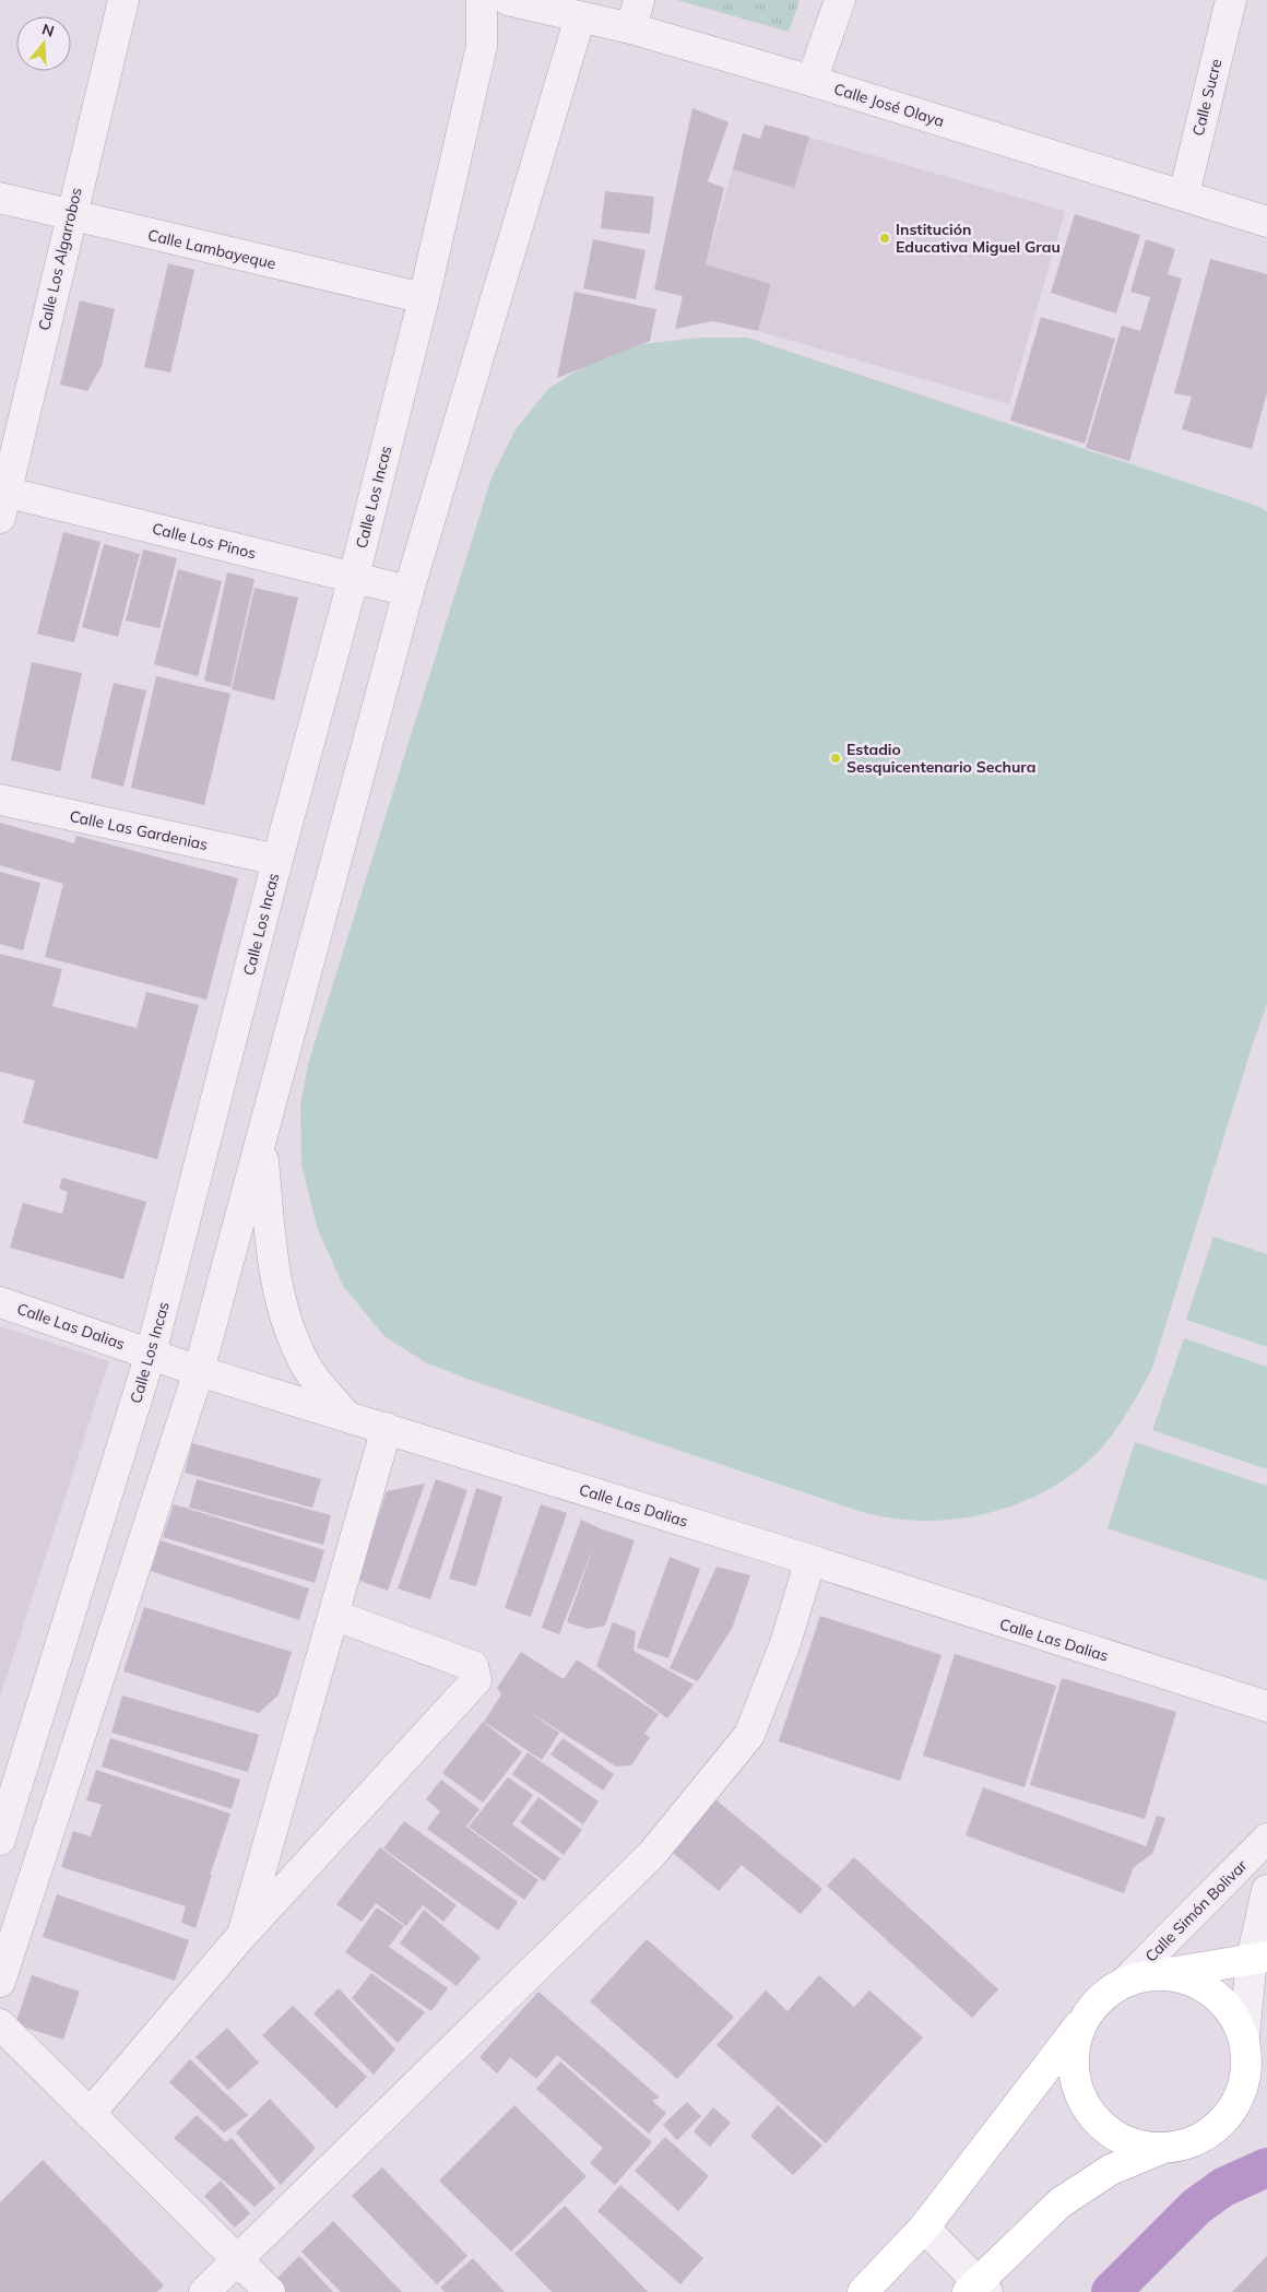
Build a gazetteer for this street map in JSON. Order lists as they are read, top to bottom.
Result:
{
  "streets": {
    "street": [
      "Calle Sucre",
      "Calle José Olaya",
      "Calle Lambayeque",
      "Calle Los Algarrobos",
      "Calle Los Incas",
      "Calle Los Pinos",
      "Calle Las Gardenias",
      "Calle Las Dalias",
      "Calle Simón Bolivar"
    ]
  },
  "crossings": [
    ["Calle Sucre", "Calle José Olaya"],
    ["Calle Lambayeque", "Calle Los Algarrobos"],
    ["Calle Lambayeque", "Calle Los Incas"],
    ["Calle Los Algarrobos", "Calle Los Pinos"],
    ["Calle Los Incas", "Calle Los Pinos"],
    ["Calle Los Incas", "Calle Las Gardenias"],
    ["Calle Los Incas", "Calle Las Dalias"]
  ],
  "places": ["Institución Educativa Miguel Grau", "Estadio Sesquicentenario Sechura"],
  "north": "top"
}
